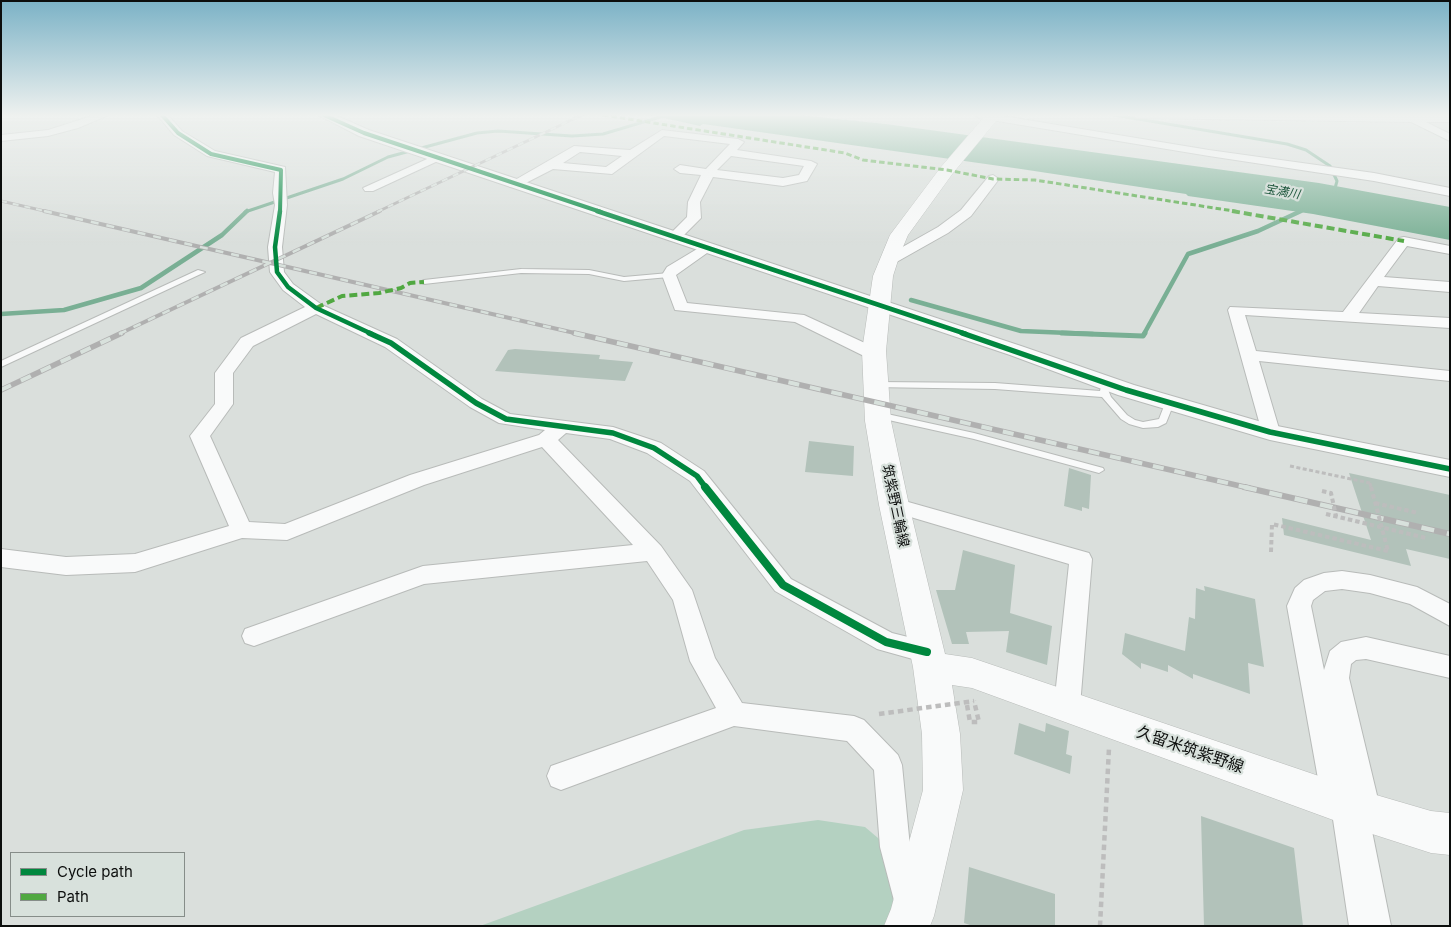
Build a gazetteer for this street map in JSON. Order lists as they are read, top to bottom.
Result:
{
  "streets": {
    "main road": ["筑紫野三輪線", "久留米筑紫野線"]
  },
  "crossings": [
    ["筑紫野三輪線", "久留米筑紫野線"]
  ],
  "water": ["宝満川"],
  "legend": ["Cycle path", "Path"]
}
